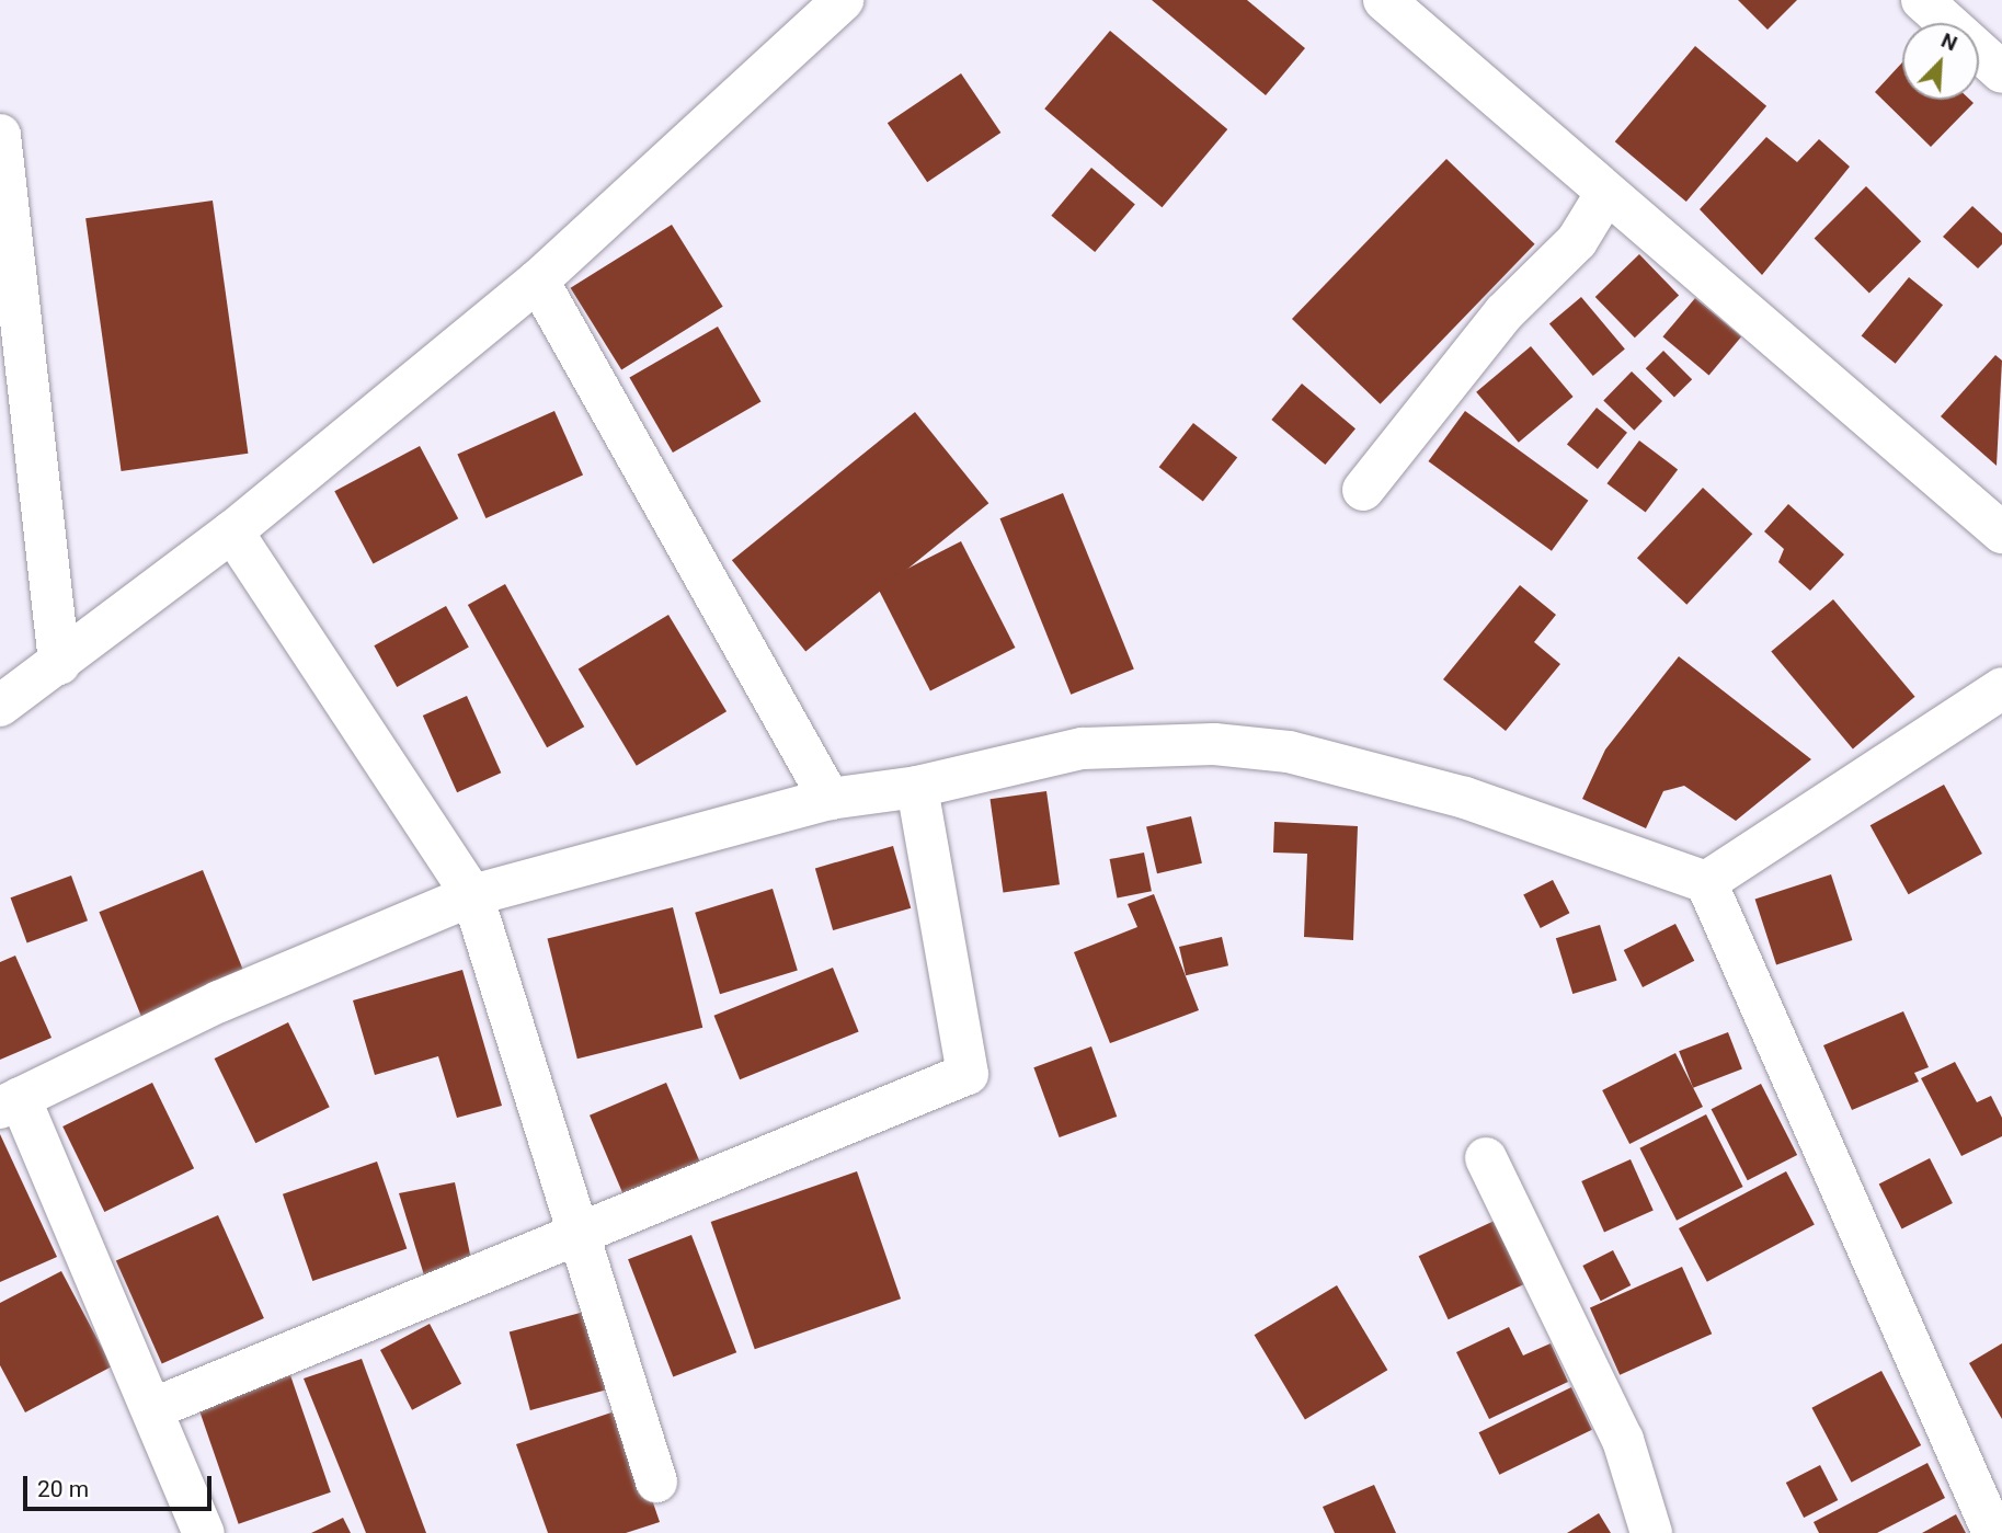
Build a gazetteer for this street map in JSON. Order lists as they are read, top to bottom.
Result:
{
  "scale_bar": "20 m",
  "north": "top right"
}
